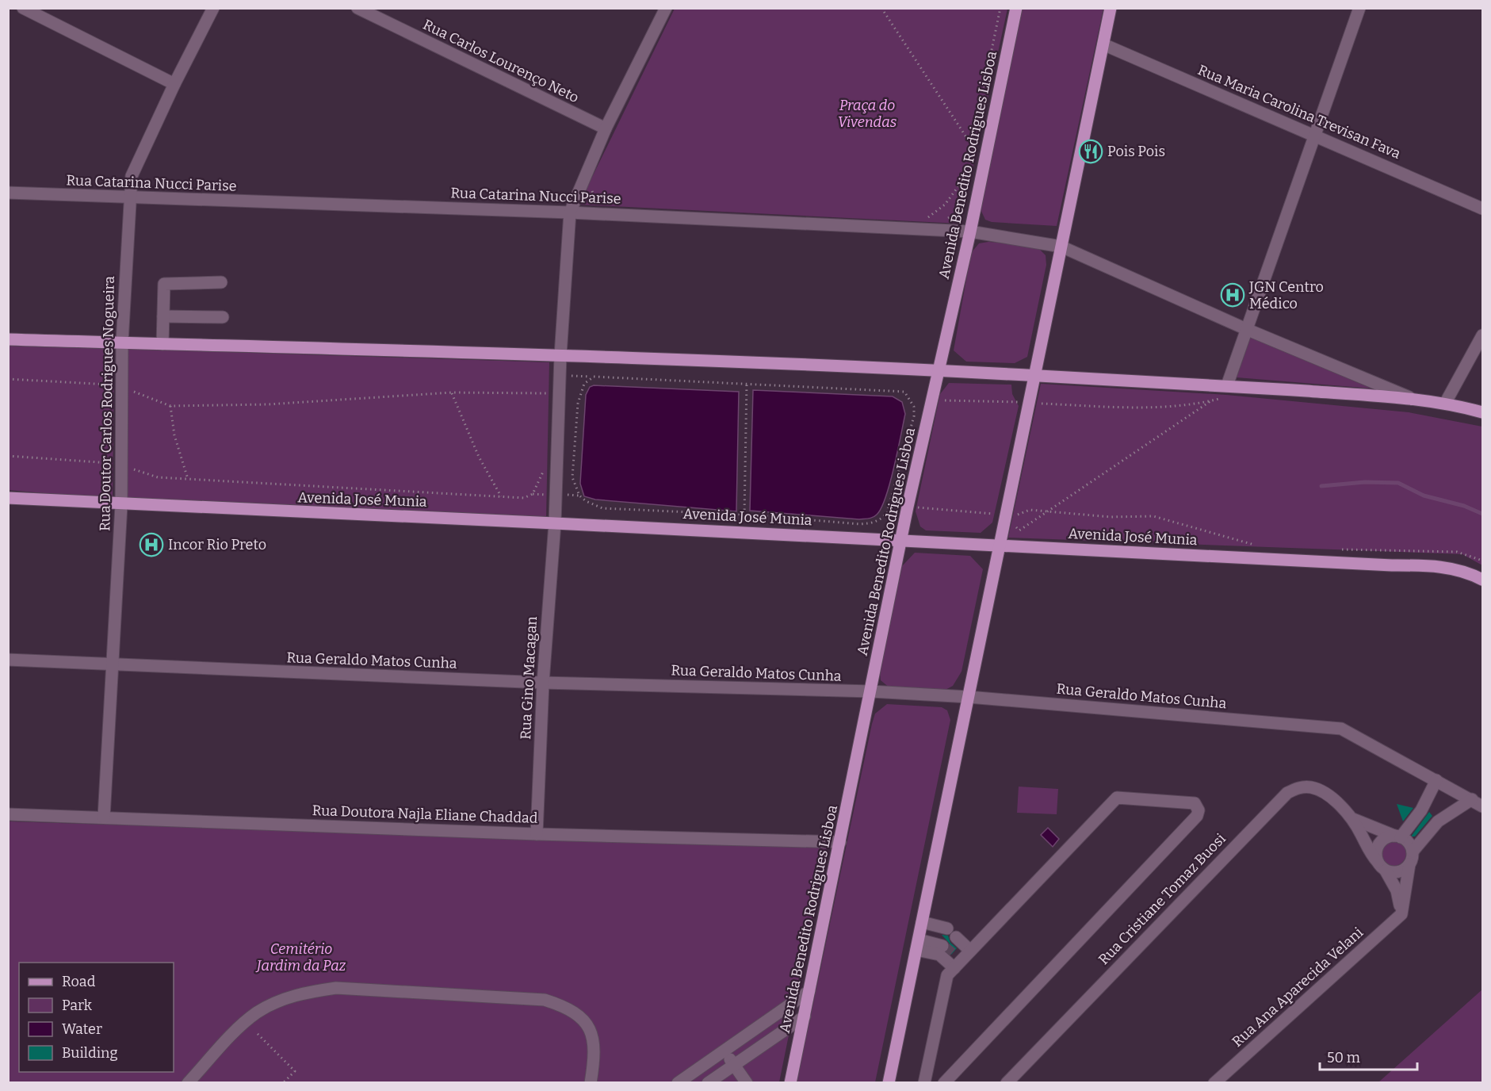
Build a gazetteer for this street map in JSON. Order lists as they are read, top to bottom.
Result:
{
  "streets": {
    "main road": ["Avenida Benedito Rodrigues Lisboa", "Avenida José Munia"],
    "street": [
      "Rua Carlos Lourenço Neto",
      "Rua Maria Carolina Trevisan Fava",
      "Rua Catarina Nucci Parise",
      "Rua Doutor Carlos Rodrigues Nogueira",
      "Rua Geraldo Matos Cunha",
      "Rua Gino Macagan",
      "Rua Doutora Najla Eliane Chaddad",
      "Rua Cristiane Tomaz Buosi",
      "Rua Ana Aparecida Velani"
    ]
  },
  "crossings": [
    ["Rua Carlos Lourenço Neto", "Rua Gino Macagan"],
    ["Avenida Benedito Rodrigues Lisboa", "Rua Catarina Nucci Parise"],
    ["Avenida Benedito Rodrigues Lisboa", "Avenida José Munia"],
    ["Avenida Benedito Rodrigues Lisboa", "Rua Geraldo Matos Cunha"],
    ["Avenida Benedito Rodrigues Lisboa", "Rua Doutora Najla Eliane Chaddad"],
    ["Rua Catarina Nucci Parise", "Rua Doutor Carlos Rodrigues Nogueira"],
    ["Rua Catarina Nucci Parise", "Rua Gino Macagan"],
    ["Rua Doutor Carlos Rodrigues Nogueira", "Avenida José Munia"],
    ["Rua Doutor Carlos Rodrigues Nogueira", "Rua Geraldo Matos Cunha"],
    ["Rua Doutor Carlos Rodrigues Nogueira", "Rua Doutora Najla Eliane Chaddad"],
    ["Avenida José Munia", "Rua Gino Macagan"],
    ["Rua Geraldo Matos Cunha", "Rua Gino Macagan"],
    ["Rua Gino Macagan", "Rua Doutora Najla Eliane Chaddad"]
  ],
  "parks": ["Praça do Vivendas", "Cemitério Jardim da Paz"],
  "places": {
    "restaurant": ["Pois Pois"],
    "hospital": ["JGN Centro Médico", "Incor Rio Preto"]
  },
  "legend": [
    "Road",
    "Park",
    "Water",
    "Building"
  ],
  "scale_bar": "50 m"
}
